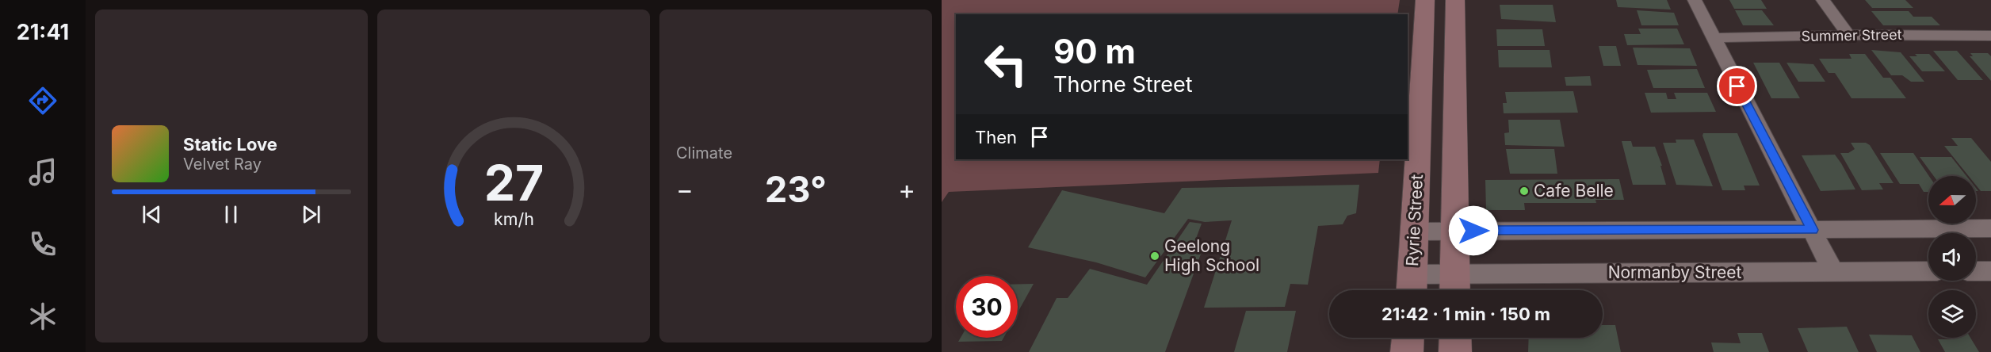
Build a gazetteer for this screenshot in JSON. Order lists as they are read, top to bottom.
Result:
{
  "streets": {
    "main road": ["Ryrie Street"],
    "street": ["Summer Street", "Normanby Street"]
  },
  "crossings": [
    ["Ryrie Street", "Normanby Street"]
  ],
  "places": ["Cafe Belle", "Geelong High School"],
  "north": "left",
  "page": {
    "tabs": "21:41",
    "tile": "Climate",
    "turn": ["90 m", "Thorne Street"],
    "then": "Then",
    "song": ["Static Love", "Velvet Ray"],
    "heat": ["−", "23°", "+"],
    "limit": "30",
    "trip": "21:42 · 1 min · 150 m",
    "gauge": ["27", "km/h"]
  }
}
